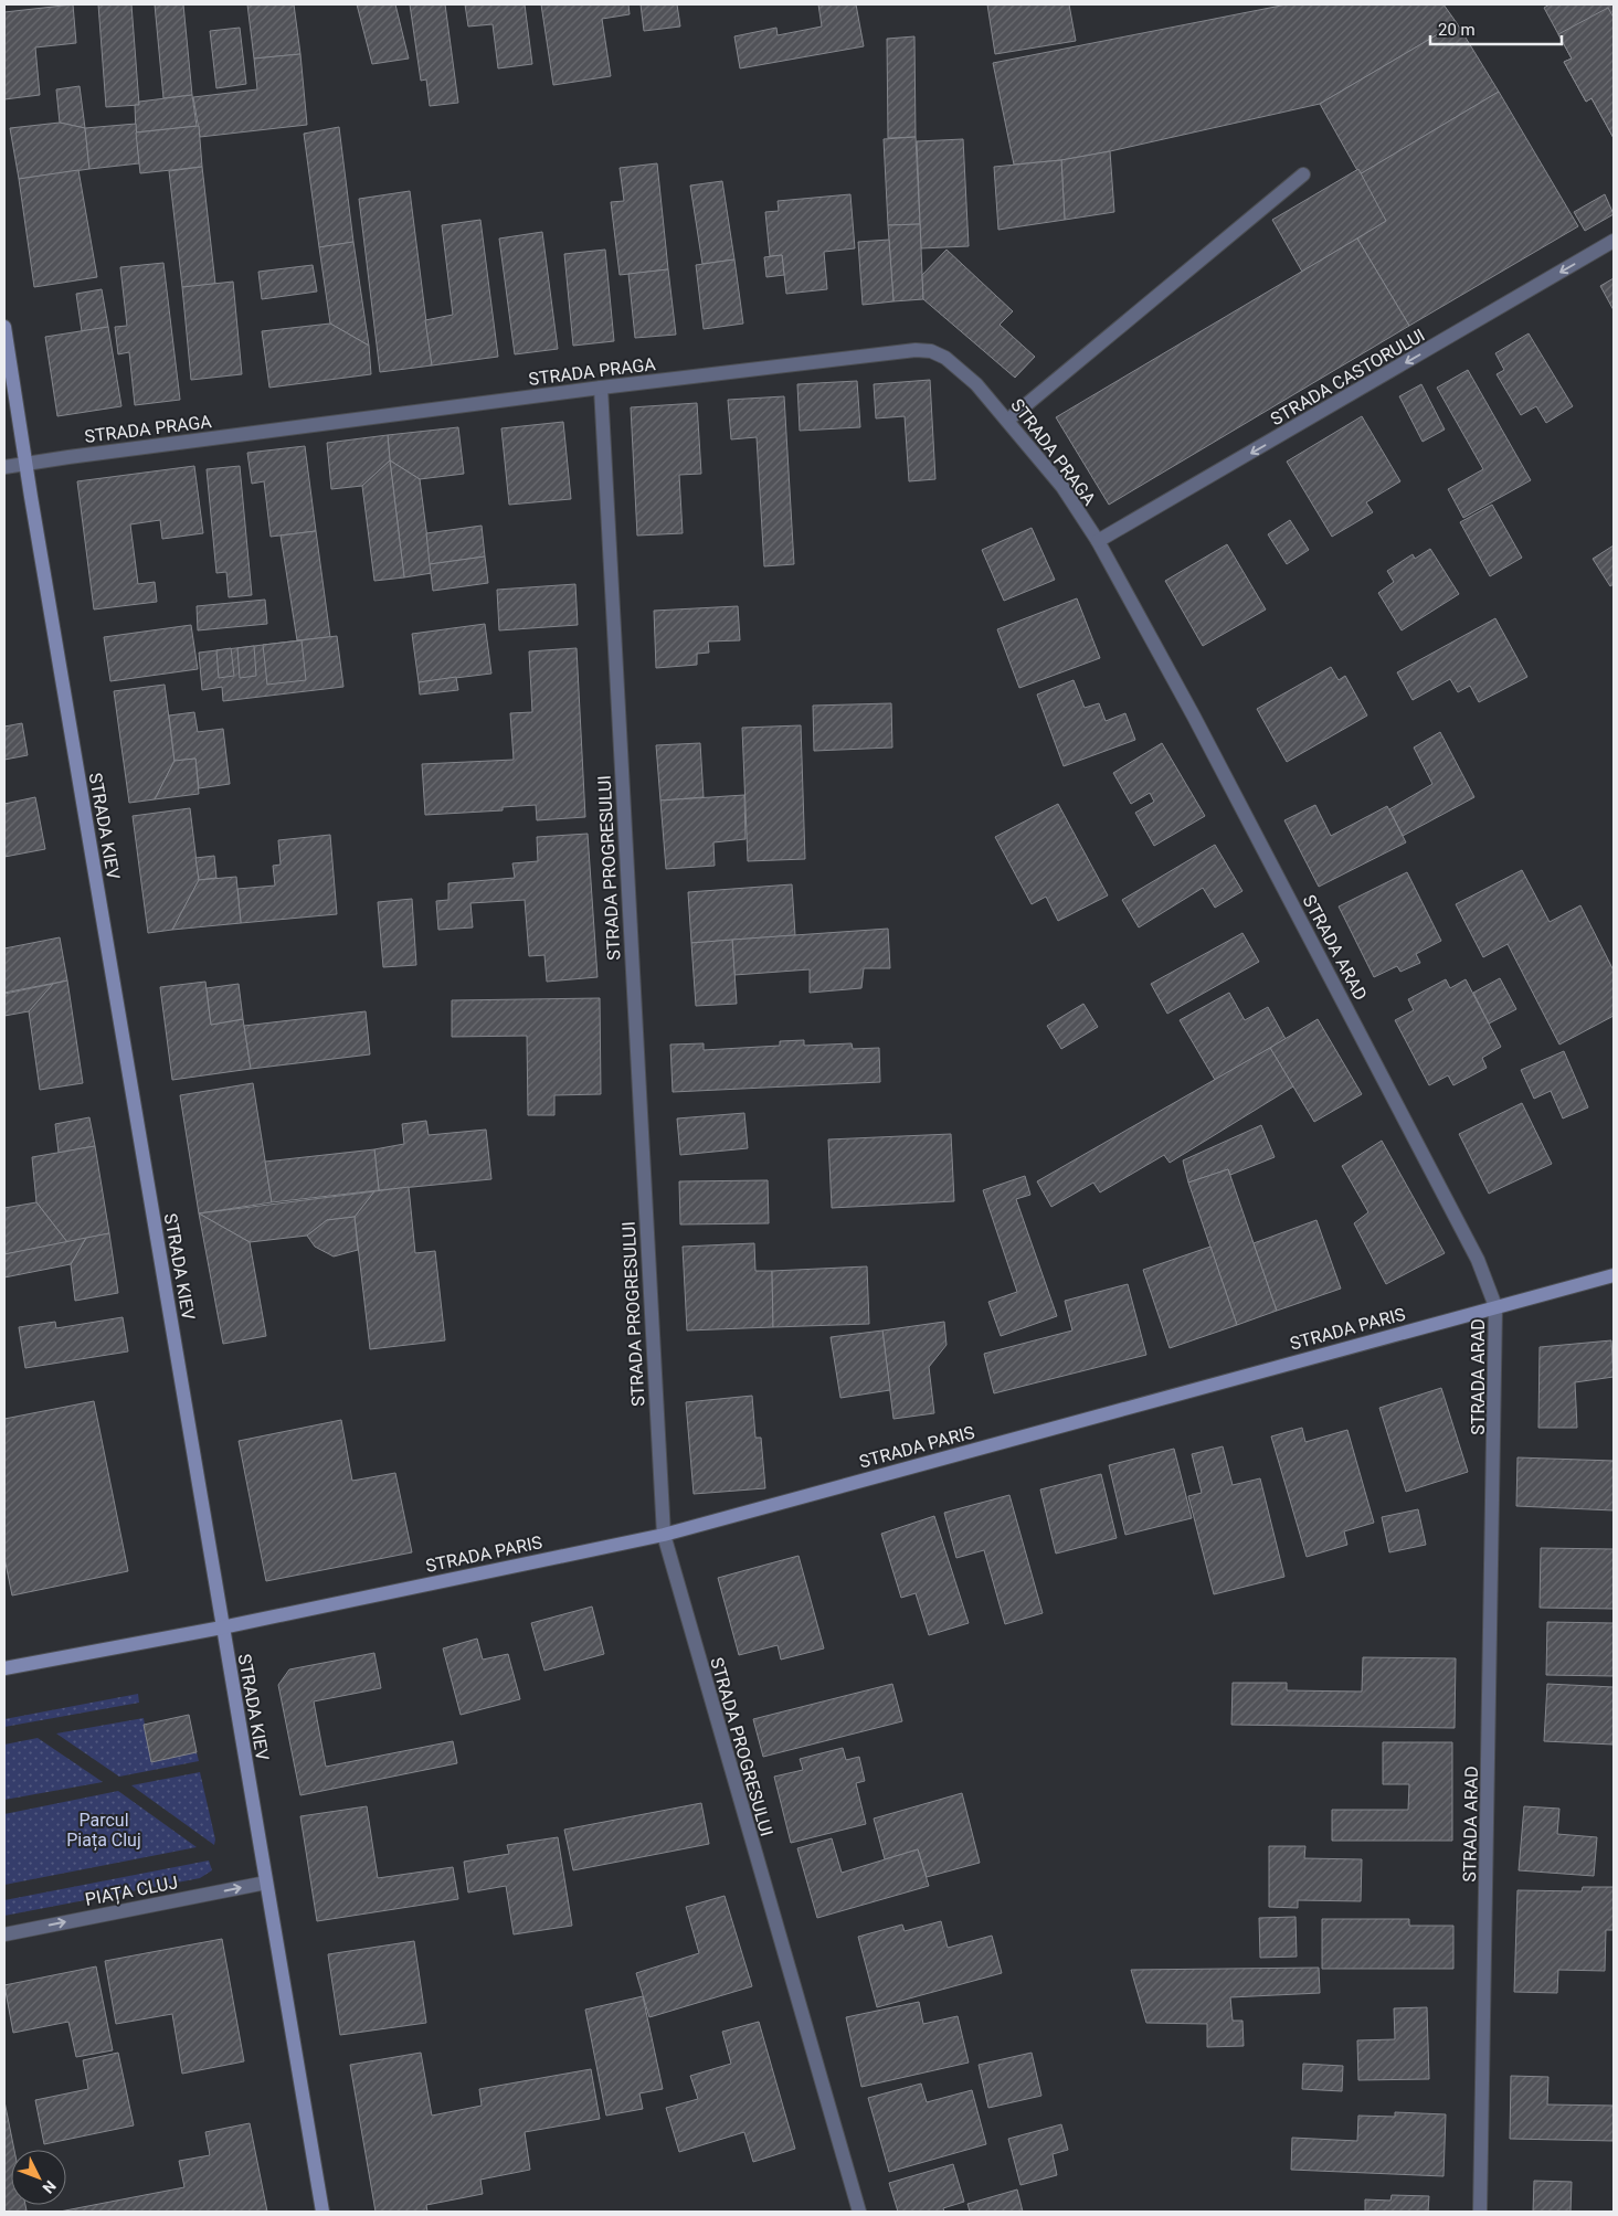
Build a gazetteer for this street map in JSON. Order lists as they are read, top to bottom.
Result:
{
  "streets": {
    "street": [
      "STRADA PRAGA",
      "STRADA CASTORULUI",
      "STRADA KIEV",
      "STRADA PROGRESULUI",
      "STRADA ARAD",
      "STRADA PARIS",
      "PIAȚA CLUJ"
    ]
  },
  "crossings": [
    ["STRADA PRAGA", "STRADA CASTORULUI"],
    ["STRADA PRAGA", "STRADA KIEV"],
    ["STRADA PRAGA", "STRADA PROGRESULUI"],
    ["STRADA PRAGA", "STRADA ARAD"],
    ["STRADA CASTORULUI", "STRADA ARAD"],
    ["STRADA KIEV", "STRADA PARIS"],
    ["STRADA KIEV", "PIAȚA CLUJ"],
    ["STRADA PROGRESULUI", "STRADA PARIS"],
    ["STRADA ARAD", "STRADA PARIS"]
  ],
  "one_way": ["STRADA CASTORULUI", "PIAȚA CLUJ"],
  "parks": ["Parcul Piața Cluj"],
  "scale_bar": "20 m",
  "north": "bottom right"
}
